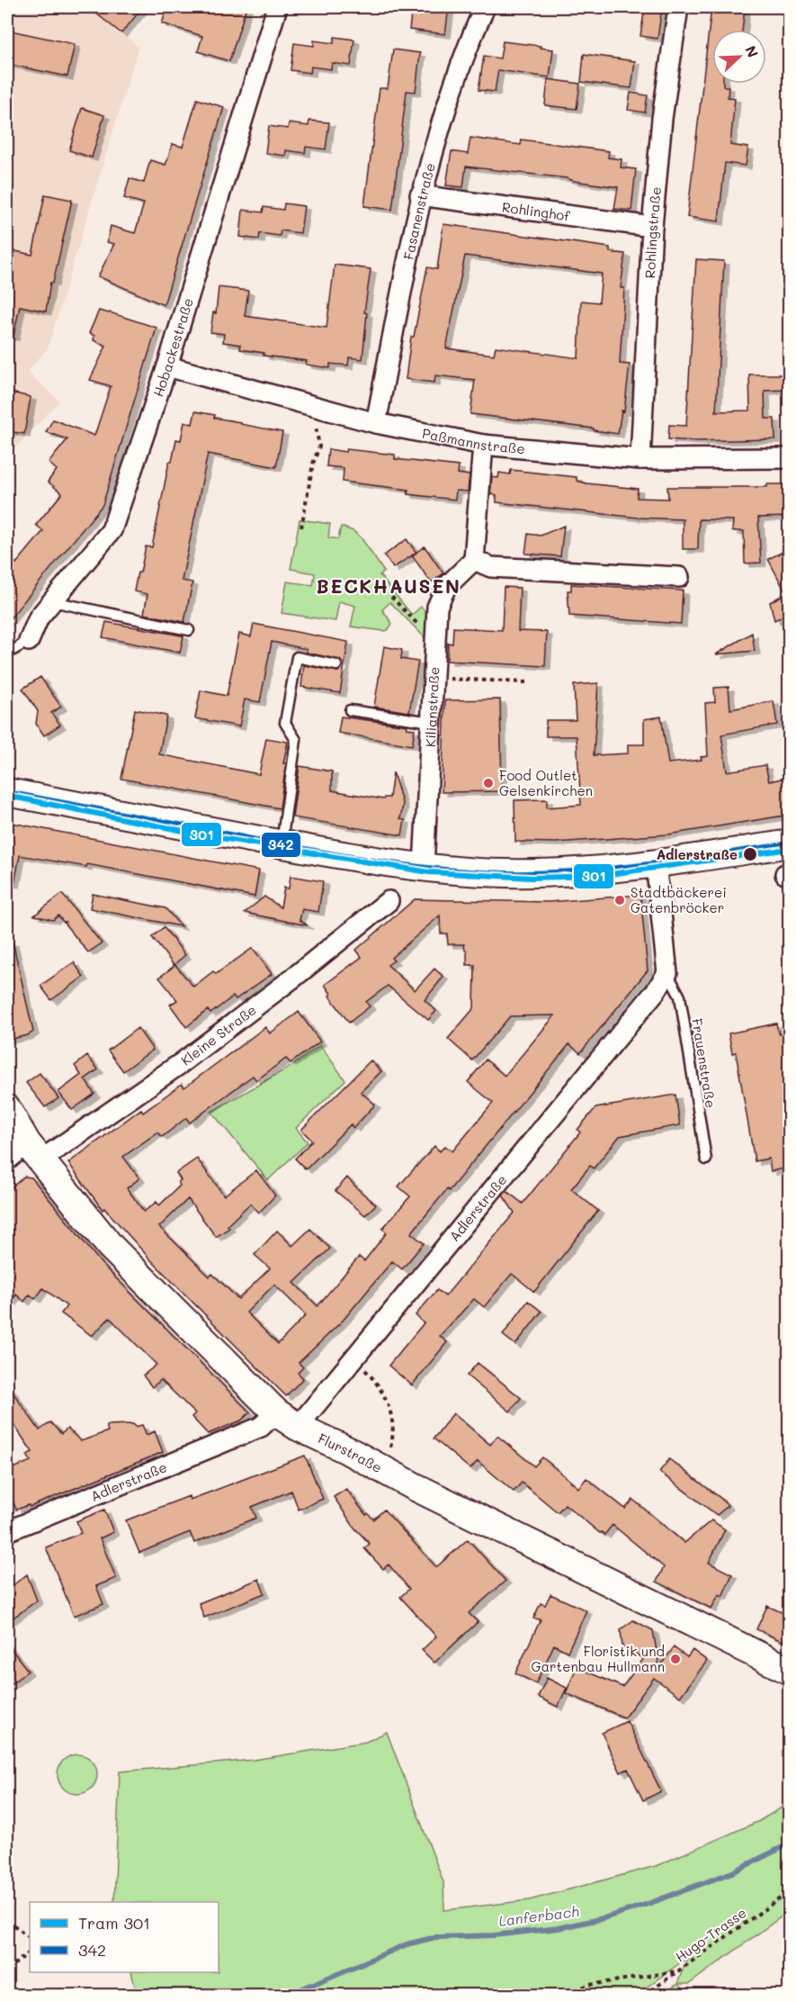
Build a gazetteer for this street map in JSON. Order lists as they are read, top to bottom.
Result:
{
  "streets": {
    "street": [
      "Rohlinghof",
      "Fasanenstraße",
      "Rohlingstraße",
      "Hobackestraße",
      "Paßmannstraße",
      "Kilianstraße",
      "Kleine Straße",
      "Adlerstraße",
      "Flurstraße"
    ],
    "lane": ["Frauenstraße"],
    "path": ["Hugo-Trasse"]
  },
  "crossings": [
    ["Rohlinghof", "Fasanenstraße"],
    ["Rohlinghof", "Rohlingstraße"],
    ["Fasanenstraße", "Paßmannstraße"],
    ["Rohlingstraße", "Paßmannstraße"],
    ["Hobackestraße", "Paßmannstraße"],
    ["Kleine Straße", "Flurstraße"],
    ["Frauenstraße", "Adlerstraße"],
    ["Adlerstraße", "Flurstraße"]
  ],
  "districts": ["BECKHAUSEN"],
  "water": ["Lanferbach"],
  "places": [
    "Food Outlet Gelsenkirchen",
    "Adlerstraße",
    "Stadtbäckerei Gatenbröcker",
    "Floristik und Gartenbau Hullmann"
  ],
  "lines": ["transit line 342", "tram line 301"],
  "legend": ["Tram 301", "342"],
  "north": "top right"
}
